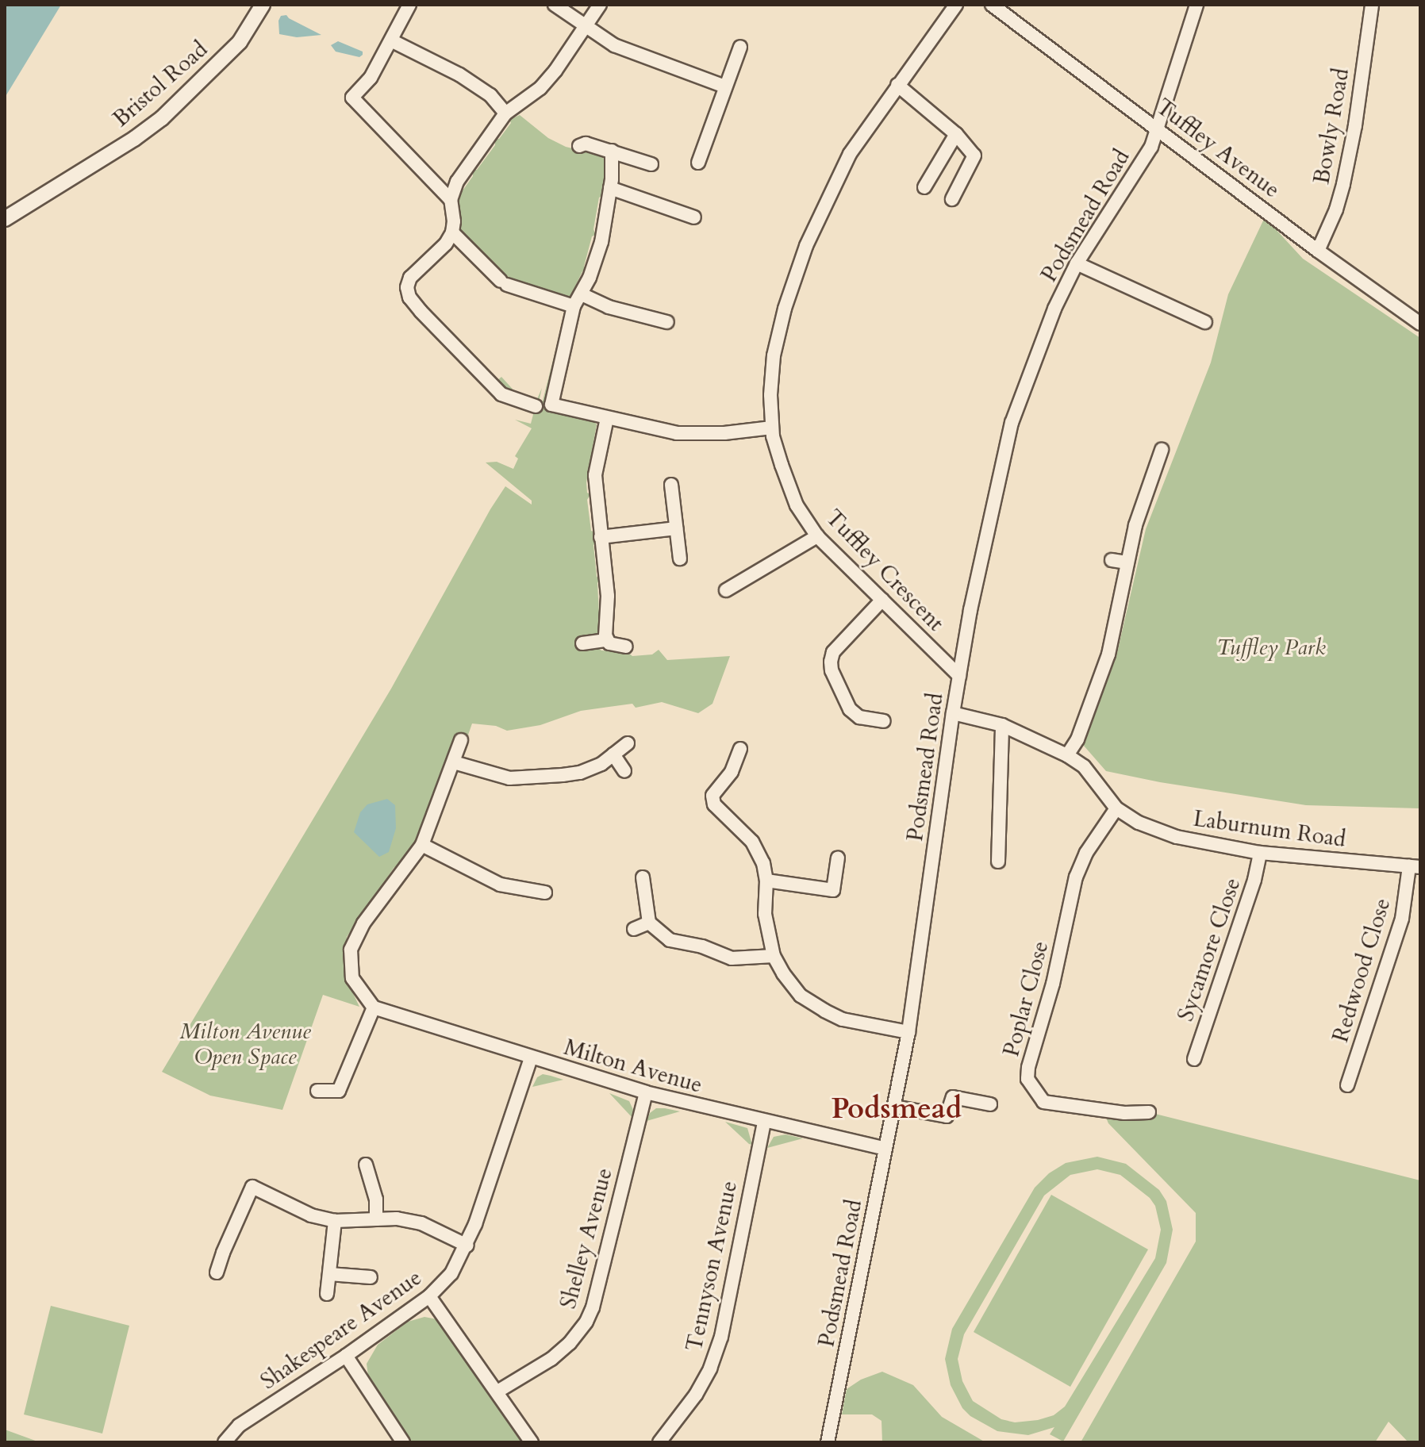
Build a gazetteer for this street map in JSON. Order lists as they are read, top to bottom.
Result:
{
  "streets": {
    "street": [
      "Bristol Road",
      "Bowly Road",
      "Tuffley Avenue",
      "Podsmead Road",
      "Tuffley Crescent",
      "Laburnum Road",
      "Sycamore Close",
      "Redwood Close",
      "Poplar Close",
      "Milton Avenue",
      "Shelley Avenue",
      "Tennyson Avenue",
      "Shakespeare Avenue"
    ]
  },
  "crossings": [
    ["Bowly Road", "Tuffley Avenue"],
    ["Tuffley Avenue", "Podsmead Road"],
    ["Podsmead Road", "Tuffley Crescent"],
    ["Podsmead Road", "Laburnum Road"],
    ["Podsmead Road", "Milton Avenue"],
    ["Laburnum Road", "Sycamore Close"],
    ["Laburnum Road", "Redwood Close"],
    ["Laburnum Road", "Poplar Close"],
    ["Milton Avenue", "Shelley Avenue"],
    ["Milton Avenue", "Tennyson Avenue"],
    ["Milton Avenue", "Shakespeare Avenue"]
  ],
  "districts": ["Podsmead"],
  "parks": ["Tuffley Park", "Milton Avenue Open Space"]
}
